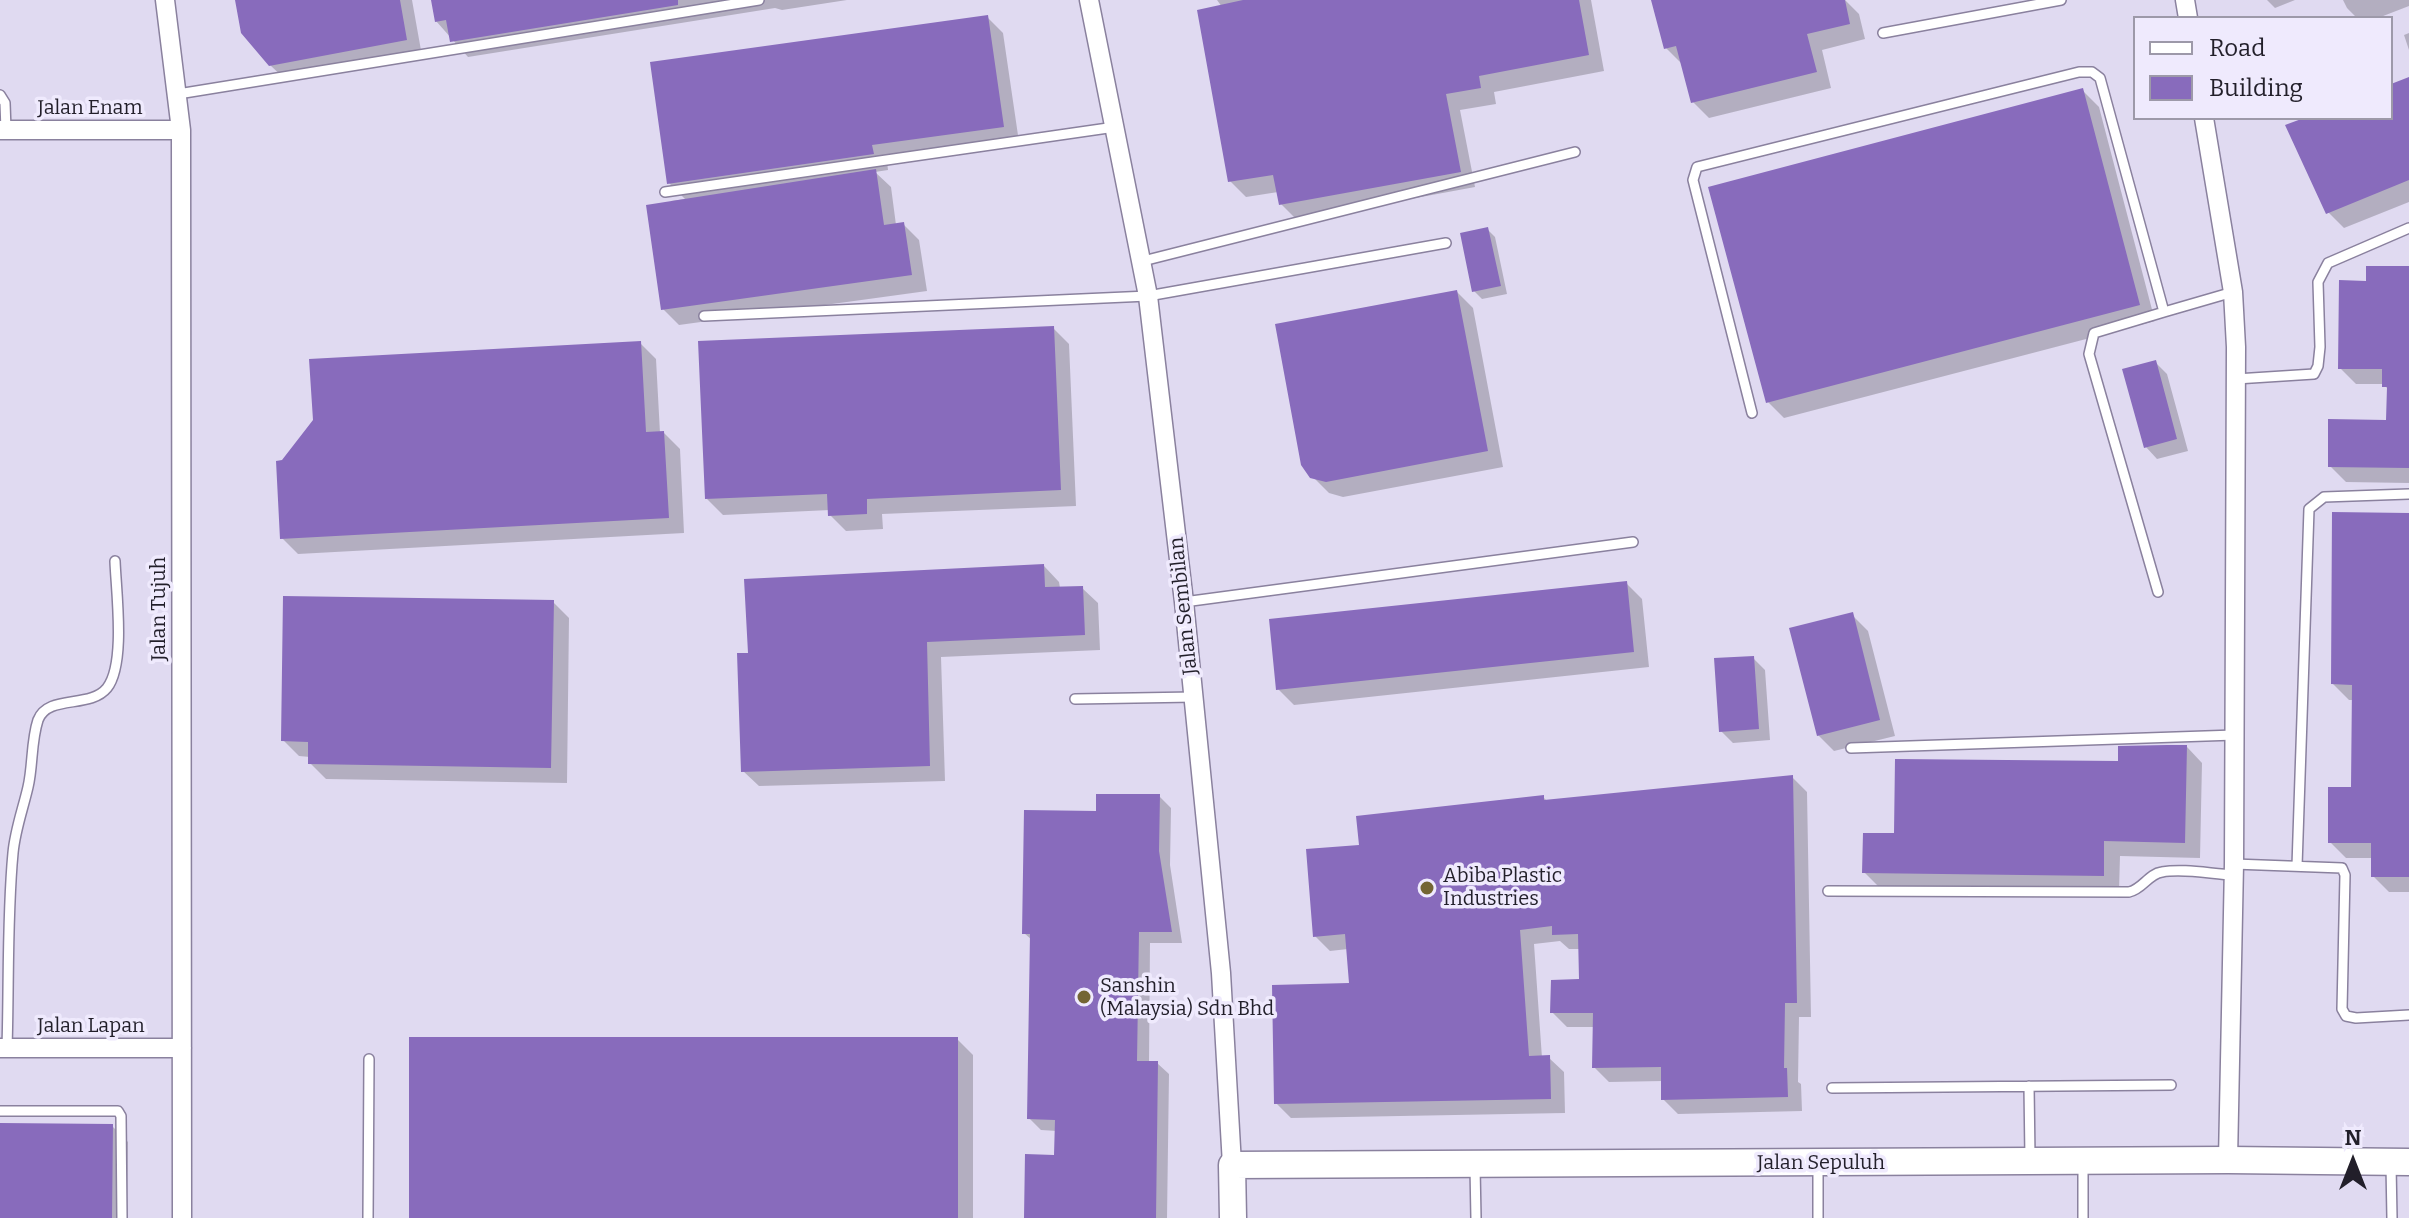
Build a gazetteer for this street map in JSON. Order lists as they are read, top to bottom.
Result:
{
  "streets": {
    "main road": ["Jalan Sembilan", "Jalan Sepuluh"],
    "street": ["Jalan Enam", "Jalan Tujuh", "Jalan Lapan"]
  },
  "crossings": [
    ["Jalan Enam", "Jalan Tujuh"],
    ["Jalan Sembilan", "Jalan Sepuluh"],
    ["Jalan Tujuh", "Jalan Lapan"]
  ],
  "places": ["Abiba Plastic Industries", "Sanshin (Malaysia) Sdn Bhd"],
  "legend": ["Road", "Building"],
  "north": "top"
}
